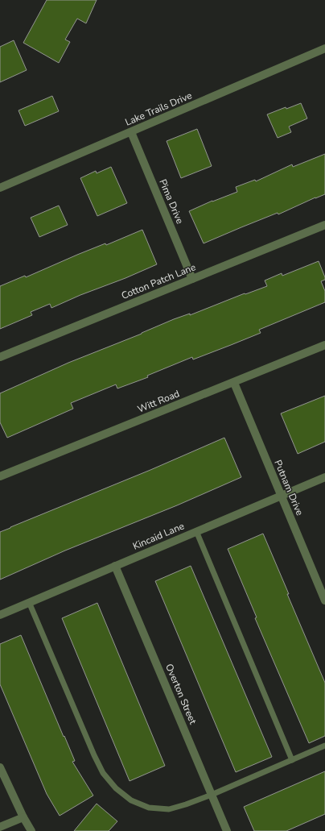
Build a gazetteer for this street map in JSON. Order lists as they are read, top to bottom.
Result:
{
  "streets": {
    "street": [
      "Lake Trails Drive",
      "Pima Drive",
      "Cotton Patch Lane",
      "Witt Road",
      "Putnam Drive",
      "Kincaid Lane",
      "Overton Street"
    ]
  },
  "crossings": [
    ["Lake Trails Drive", "Pima Drive"],
    ["Pima Drive", "Cotton Patch Lane"],
    ["Witt Road", "Putnam Drive"],
    ["Putnam Drive", "Kincaid Lane"],
    ["Kincaid Lane", "Overton Street"]
  ]
}
